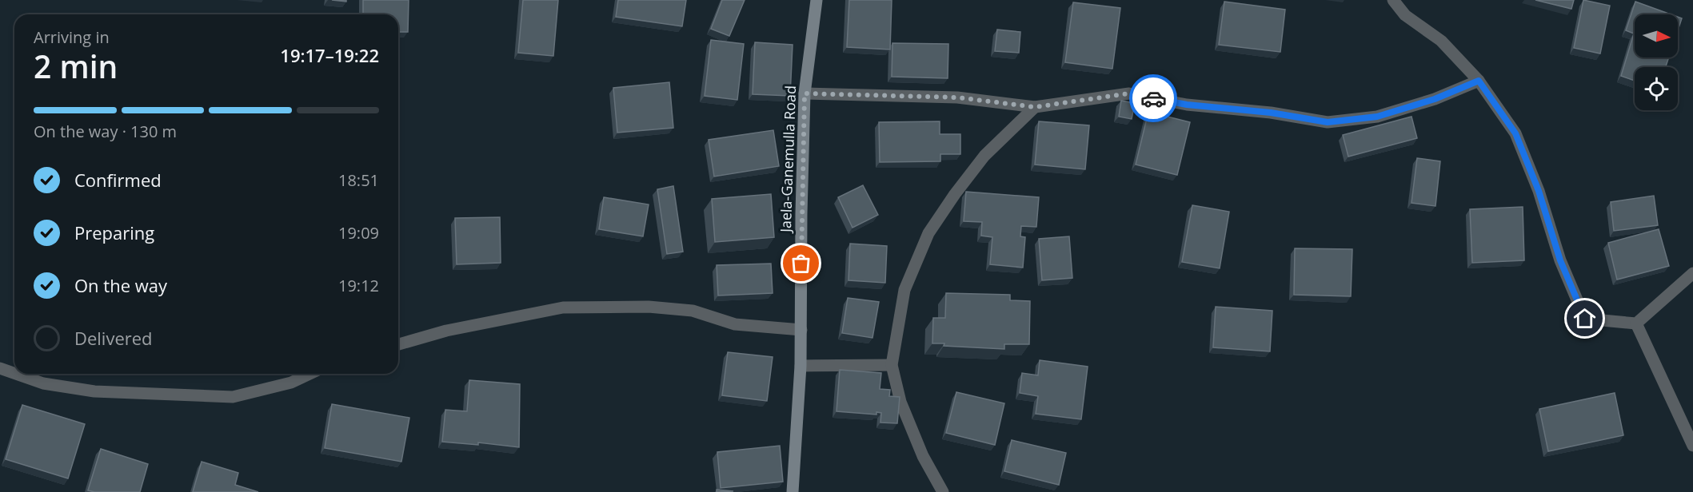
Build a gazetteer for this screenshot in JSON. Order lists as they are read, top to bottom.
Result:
{
  "streets": {
    "main road": ["Jaela-Ganemulla Road"]
  },
  "north": "right",
  "page": {
    "heading": ["2 min", "Arriving in", "19:17–19:22"],
    "bar": "On the way · 130 m",
    "list": [
      ["Confirmed", "18:51"],
      ["Preparing", "19:09"],
      ["On the way", "19:12"],
      "Delivered"
    ]
  }
}
